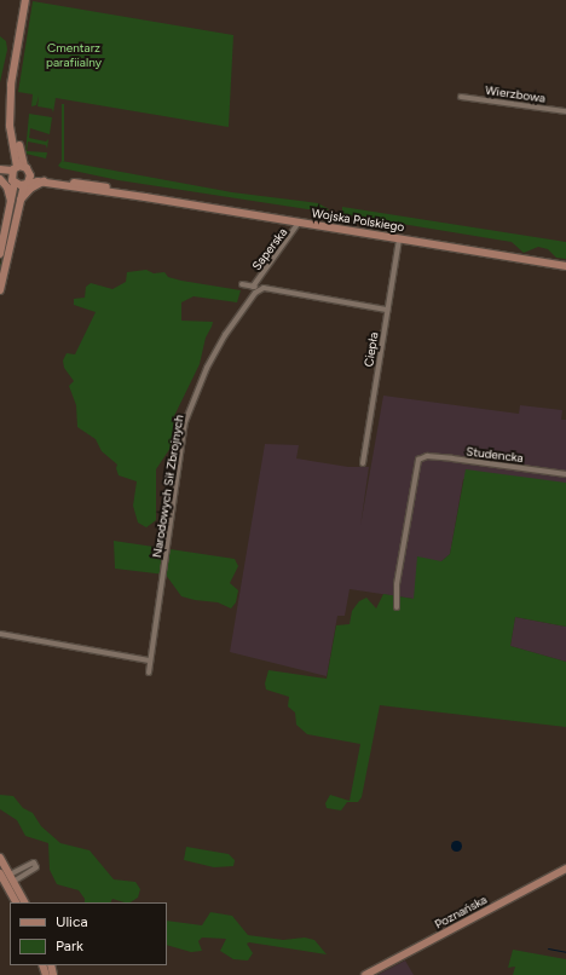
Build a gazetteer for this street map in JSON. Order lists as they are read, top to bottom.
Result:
{
  "streets": {
    "main road": ["Wojska Polskiego", "Poznańska"],
    "street": [
      "Wierzbowa",
      "Saperska",
      "Ciepła",
      "Studencka",
      "Narodowych Sił Zbrojnych"
    ]
  },
  "crossings": [
    ["Wojska Polskiego", "Saperska"],
    ["Wojska Polskiego", "Ciepła"]
  ],
  "parks": ["Cmentarz parafiialny"],
  "legend": ["Ulica", "Park"]
}
